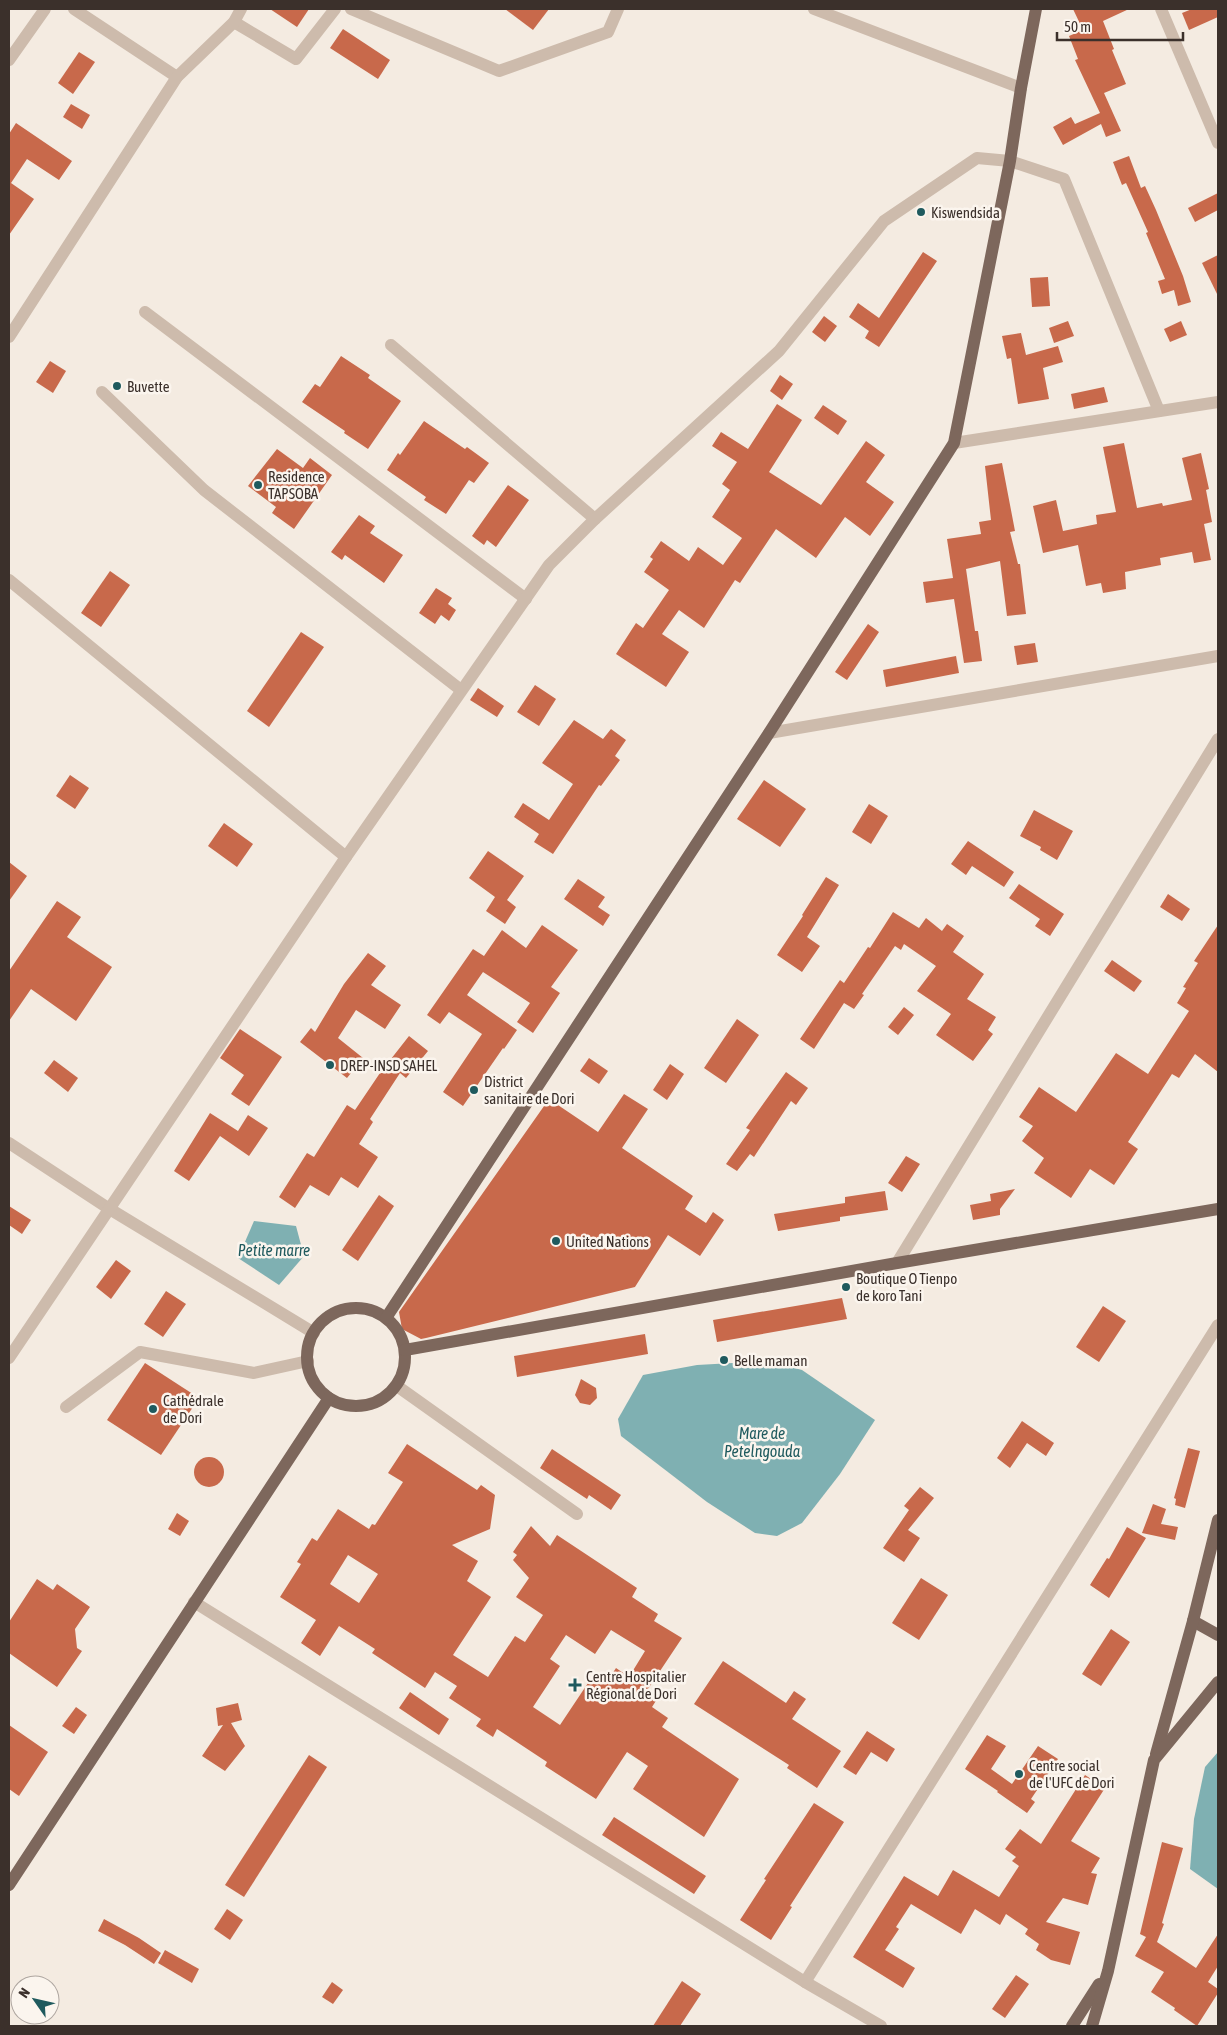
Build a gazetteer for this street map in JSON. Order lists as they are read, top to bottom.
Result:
{
  "water": ["Petite marre", "Mare de Petelngouda"],
  "places": {
    "other": [
      "Kiswendsida",
      "Buvette",
      "Residence TAPSOBA",
      "DREP-INSD SAHEL",
      "District sanitaire de Dori",
      "United Nations",
      "Boutique O Tienpo de koro Tani",
      "Belle maman",
      "Cathédrale de Dori",
      "Centre social de l'UFC de Dori"
    ],
    "health": ["Centre Hospitalier Régional de Dori"]
  },
  "scale_bar": "50 m",
  "north": "top left"
}
